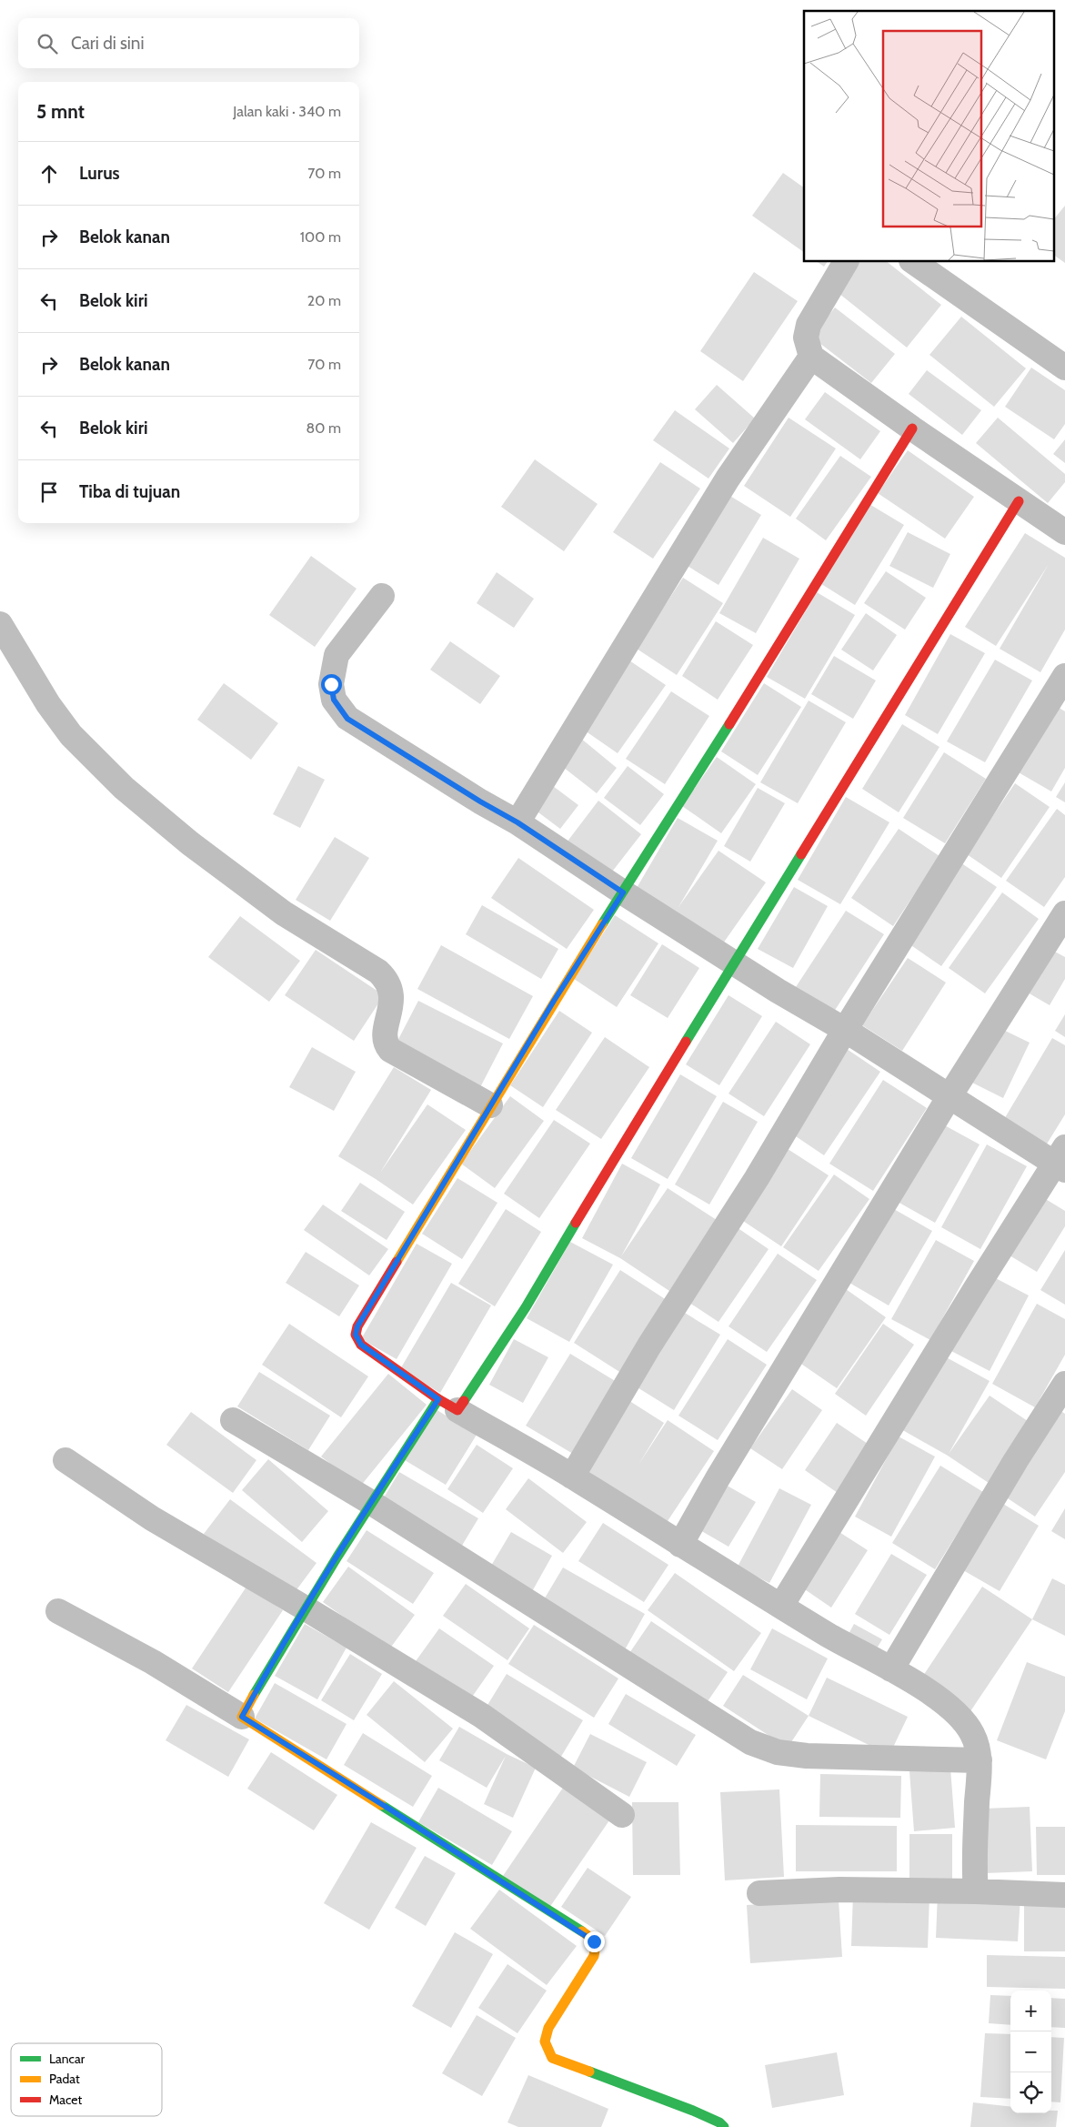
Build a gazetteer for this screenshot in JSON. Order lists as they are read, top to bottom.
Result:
{
  "legend": ["Lancar", "Padat", "Macet"],
  "page": {
    "search": "Cari di sini",
    "heading": ["5 mnt", "Jalan kaki · 340 m"],
    "list": [
      ["Lurus", "70 m"],
      ["Belok kanan", "100 m"],
      ["Belok kiri", "20 m"],
      ["Belok kanan", "70 m"],
      ["Belok kiri", "80 m"],
      "Tiba di tujuan"
    ],
    "map_buttons": ["+", "−"]
  }
}
